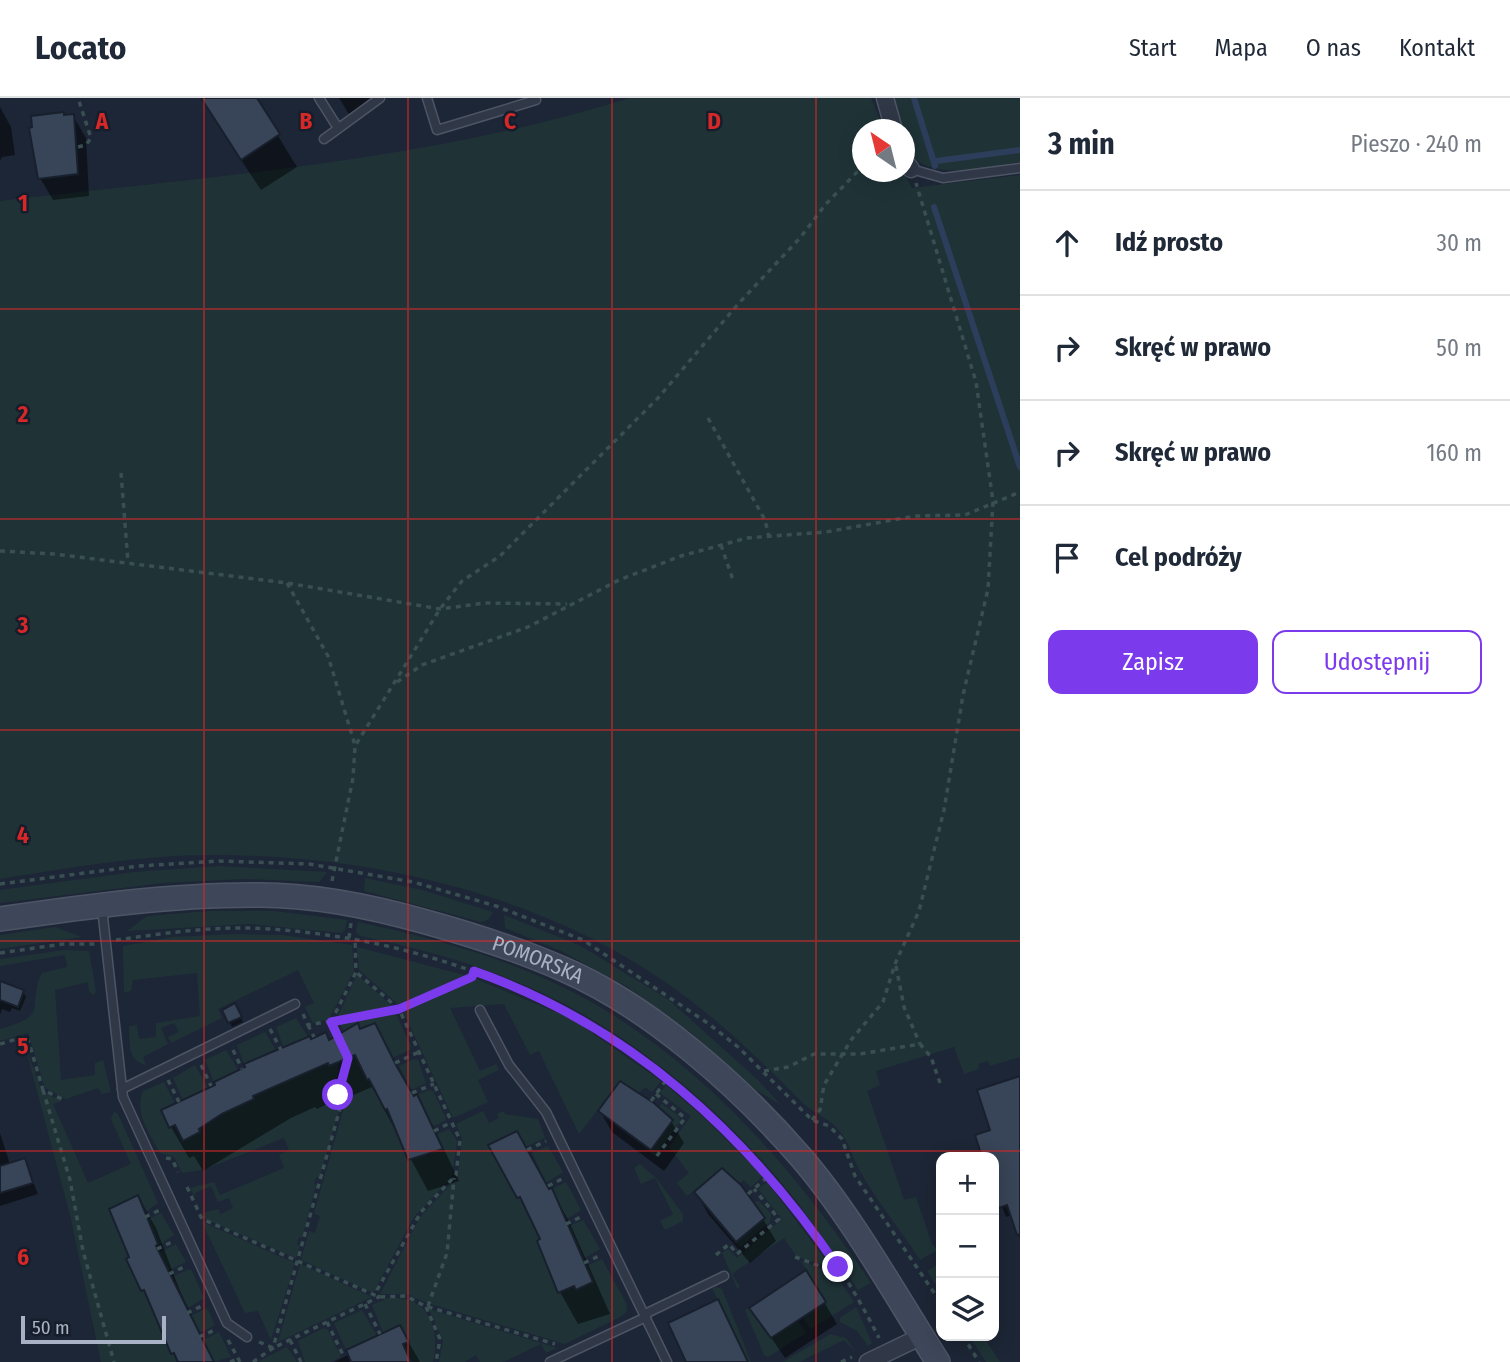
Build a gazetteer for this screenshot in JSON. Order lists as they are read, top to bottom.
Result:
{
  "streets": {
    "main road": ["POMORSKA"]
  },
  "scale_bar": "50 m",
  "north": "top left",
  "page": {
    "header": "Locato",
    "nav": [
      "Start",
      "Mapa",
      "O nas",
      "Kontakt"
    ],
    "heading": ["3 min", "Pieszo · 240 m"],
    "list": [
      ["Idź prosto", "30 m"],
      ["Skręć w prawo", "50 m"],
      ["Skręć w prawo", "160 m"],
      "Cel podróży"
    ],
    "buttons": ["Zapisz", "Udostępnij"],
    "map_buttons": ["+", "−"],
    "scale": "50 m"
  },
  "grid": {
    "columns": [
      "A",
      "B",
      "C",
      "D"
    ],
    "rows": [
      "1",
      "2",
      "3",
      "4",
      "5",
      "6"
    ]
  }
}
